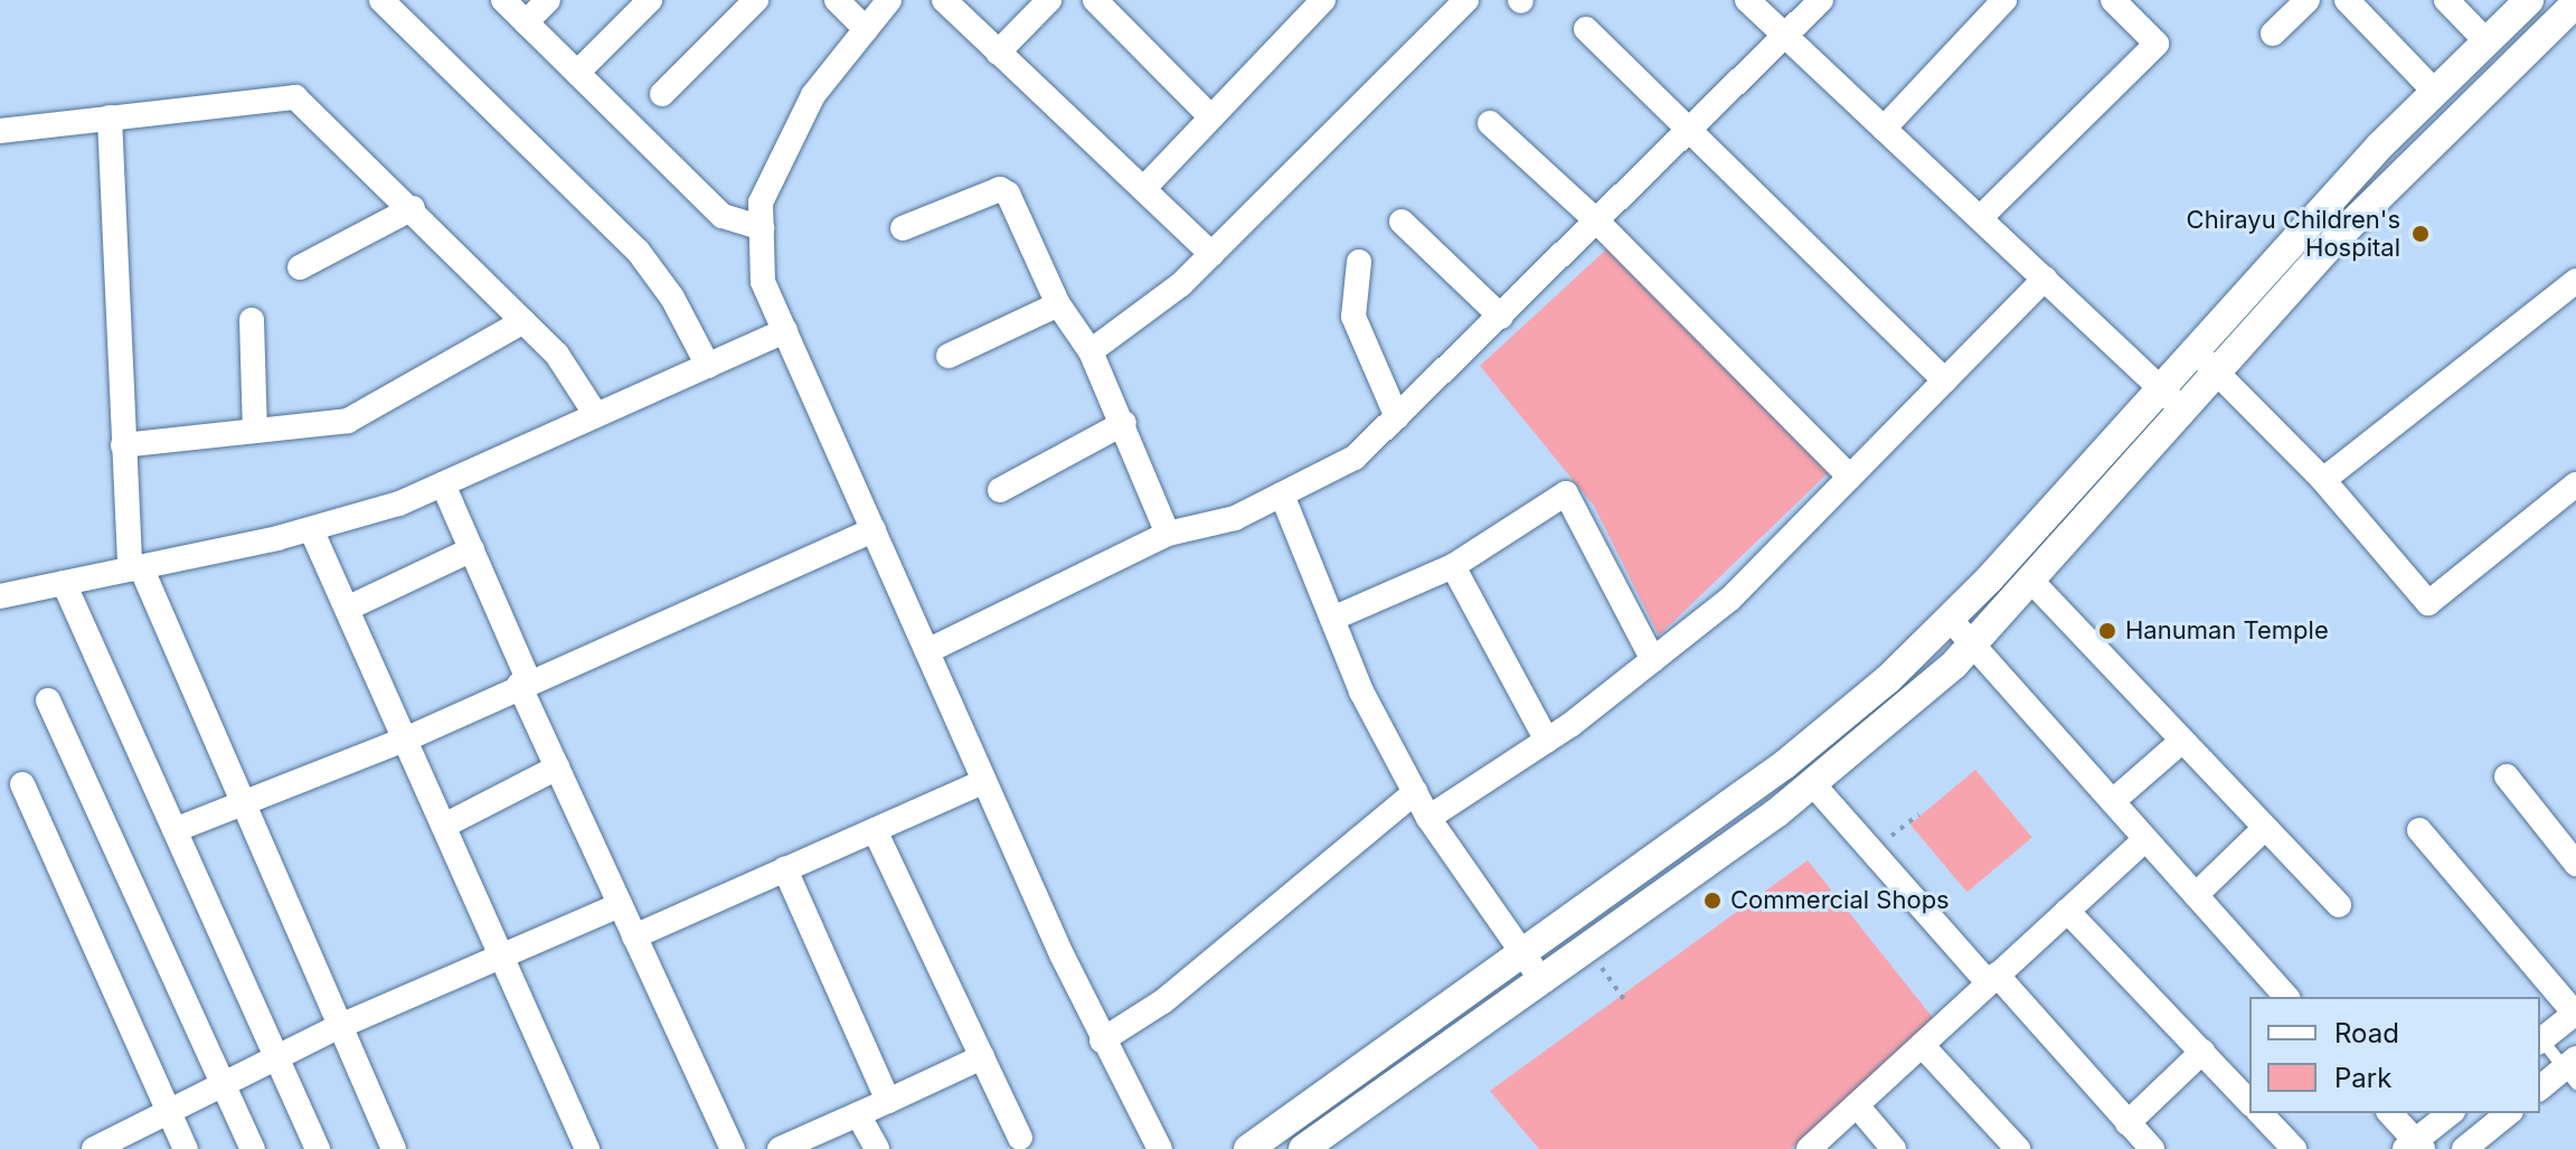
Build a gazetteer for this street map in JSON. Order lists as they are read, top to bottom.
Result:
{
  "places": ["Chirayu Children's Hospital", "Hanuman Temple", "Commercial Shops"],
  "legend": ["Road", "Park"]
}
